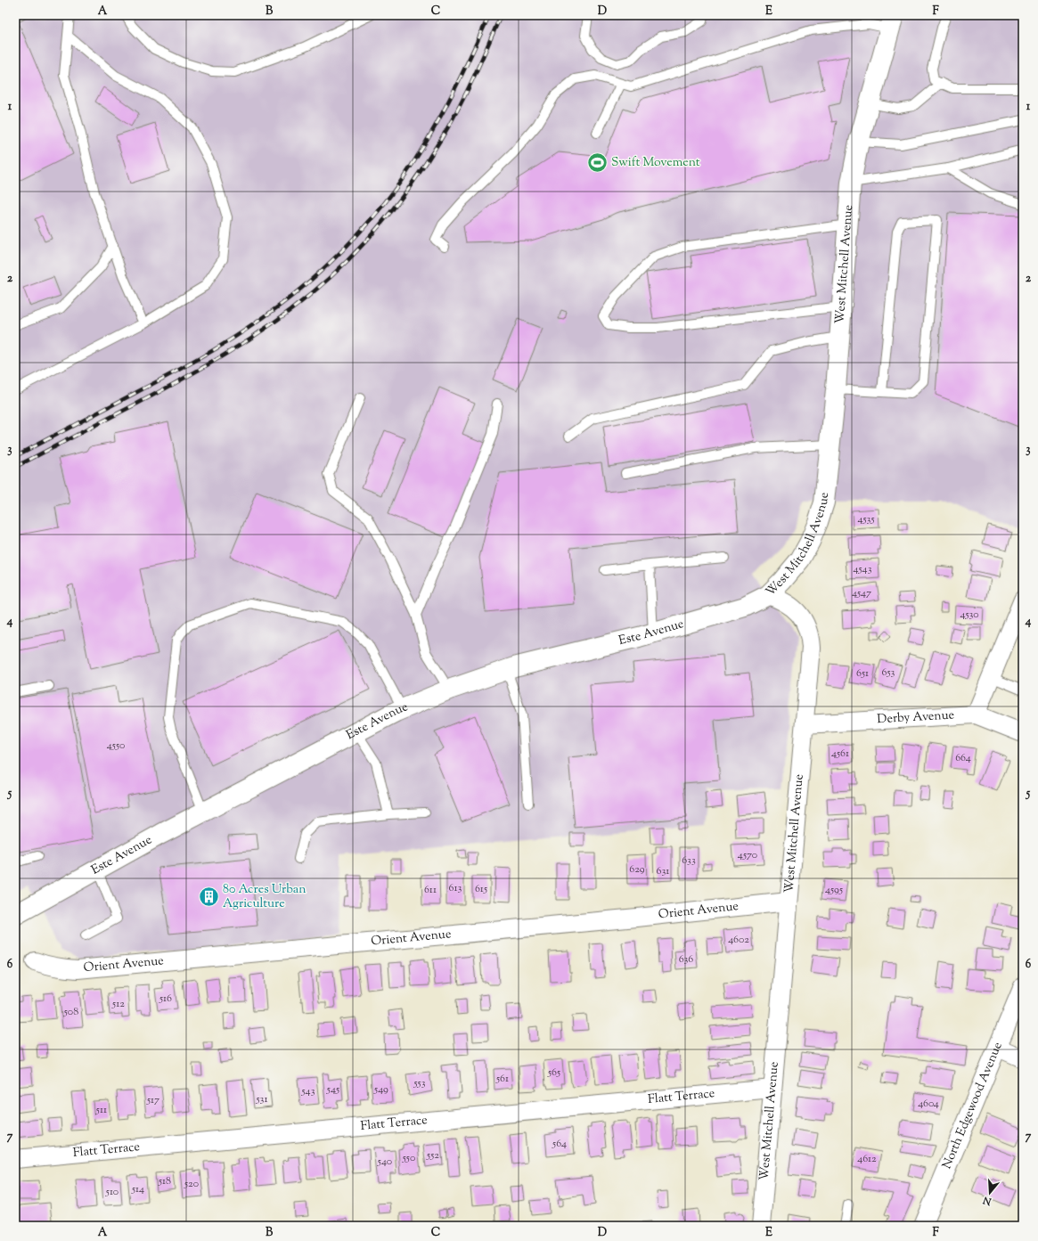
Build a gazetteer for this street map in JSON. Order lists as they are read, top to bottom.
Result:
{
  "streets": {
    "street": [
      "West Mitchell Avenue",
      "Este Avenue",
      "Derby Avenue",
      "Orient Avenue",
      "Flatt Terrace",
      "North Edgewood Avenue"
    ]
  },
  "crossings": [
    ["West Mitchell Avenue", "Este Avenue"],
    ["West Mitchell Avenue", "Derby Avenue"],
    ["West Mitchell Avenue", "Orient Avenue"],
    ["West Mitchell Avenue", "Flatt Terrace"]
  ],
  "places": {
    "sports": ["Swift Movement"],
    "building": ["80 Acres Urban Agriculture"]
  },
  "house_numbers": [
    "4535",
    "4543",
    "4547",
    "4530",
    "653",
    "651",
    "4550",
    "4561",
    "664",
    "4570",
    "633",
    "629",
    "631",
    "613",
    "615",
    "611",
    "4595",
    "4602",
    "636",
    "516",
    "512",
    "508",
    "565",
    "561",
    "553",
    "545",
    "549",
    "543",
    "531",
    "517",
    "4604",
    "511",
    "564",
    "552",
    "550",
    "4612",
    "540",
    "518",
    "520",
    "514",
    "510"
  ],
  "north": "bottom",
  "grid": {
    "columns": [
      "A",
      "B",
      "C",
      "D",
      "E",
      "F"
    ],
    "rows": [
      "1",
      "2",
      "3",
      "4",
      "5",
      "6",
      "7"
    ]
  }
}
